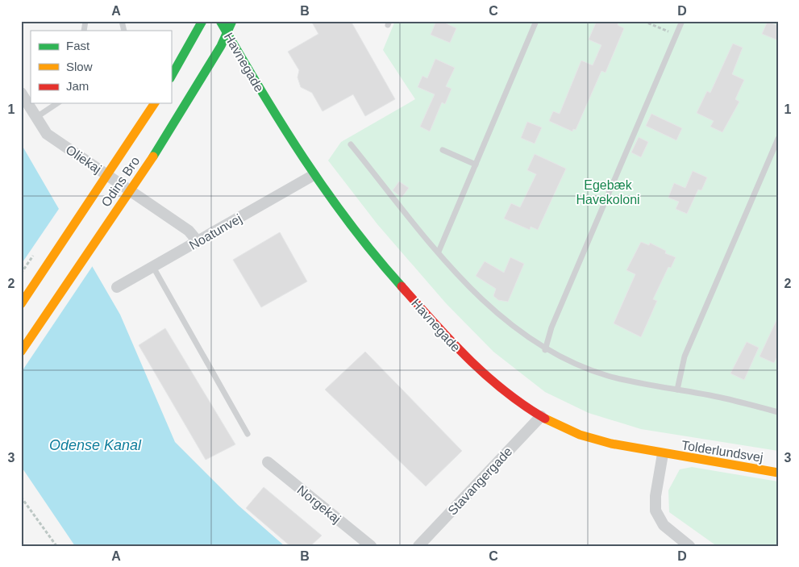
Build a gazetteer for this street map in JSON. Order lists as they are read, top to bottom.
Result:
{
  "streets": {
    "street": [
      "Havnegade",
      "Oliekaj",
      "Odins Bro",
      "Noatunvej",
      "Tolderlundsvej",
      "Stavangergade",
      "Norgekaj"
    ]
  },
  "crossings": [
    ["Havnegade", "Noatunvej"],
    ["Havnegade", "Tolderlundsvej"],
    ["Havnegade", "Stavangergade"],
    ["Oliekaj", "Noatunvej"]
  ],
  "water": ["Odense Kanal"],
  "parks": ["Egebæk Havekoloni"],
  "legend": ["Fast", "Slow", "Jam"],
  "grid": {
    "columns": [
      "A",
      "B",
      "C",
      "D"
    ],
    "rows": ["1", "2", "3"]
  }
}
